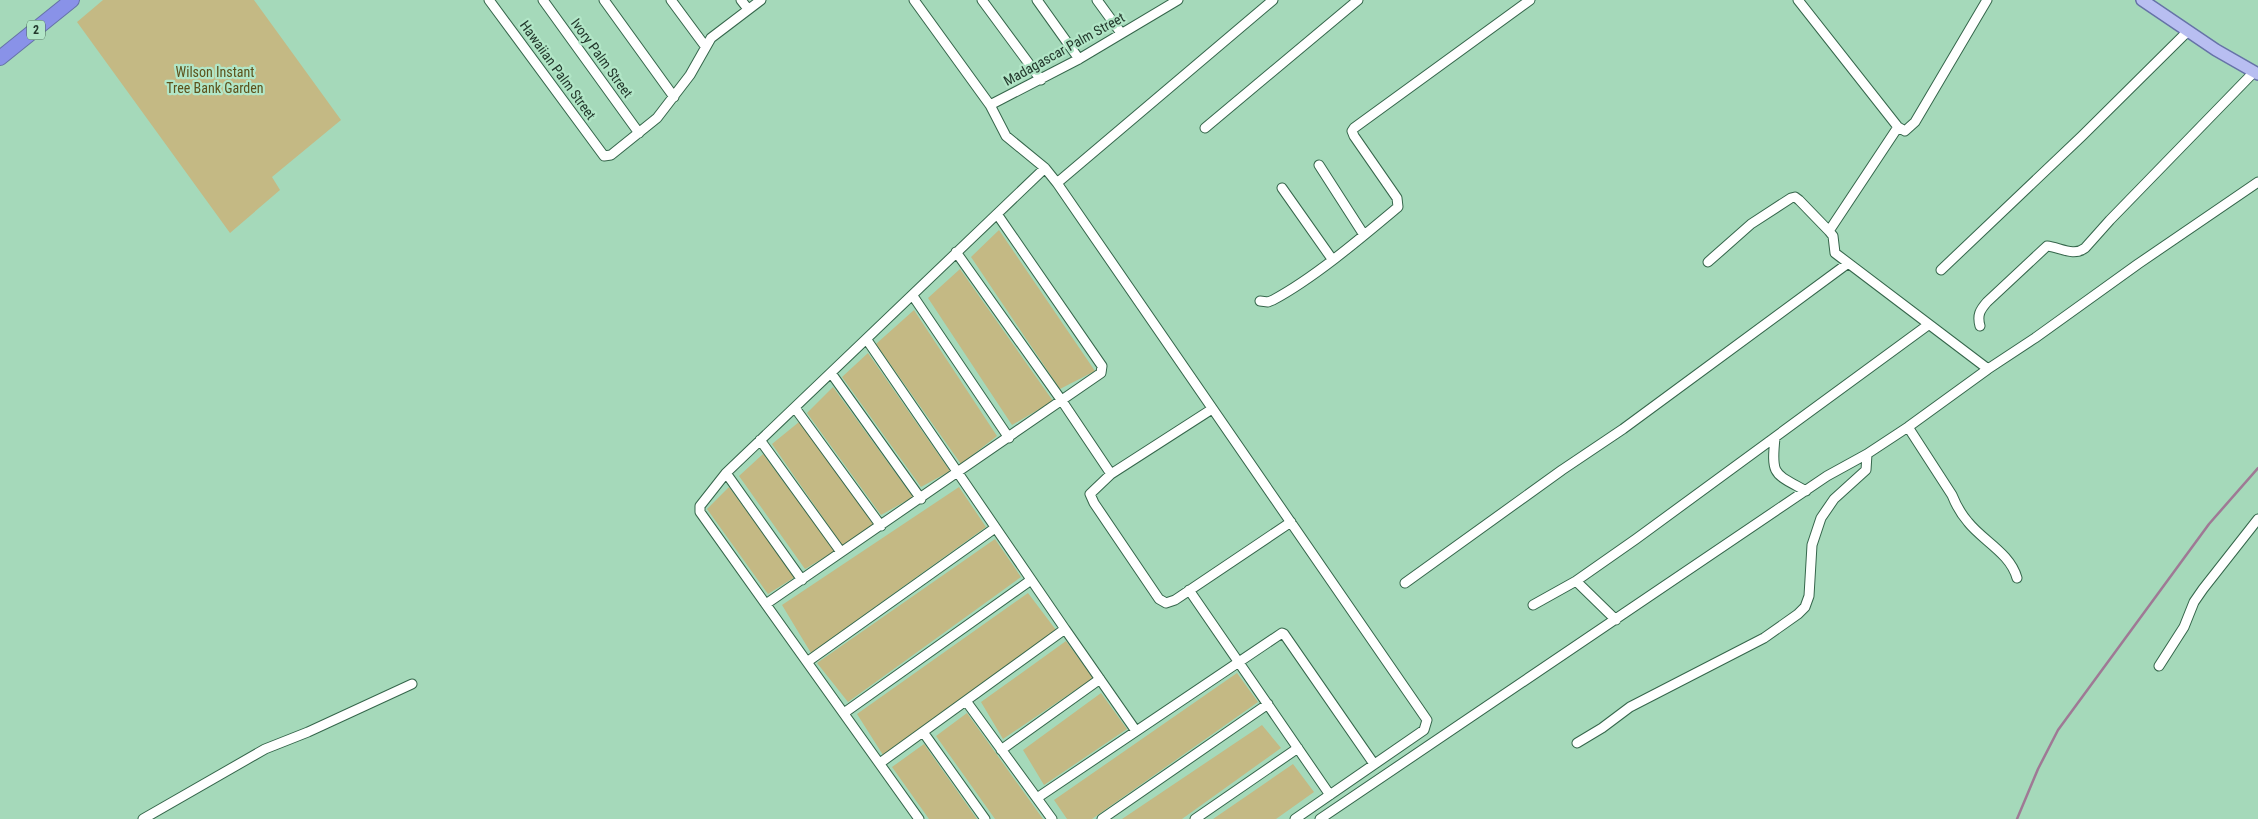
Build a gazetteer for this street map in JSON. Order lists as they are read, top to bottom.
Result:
{
  "streets": {
    "highway": ["2"],
    "street": ["Madagascar Palm Street", "Ivory Palm Street", "Hawaiian Palm Street"]
  },
  "crossings": [
    ["Ivory Palm Street", "Hawaiian Palm Street"]
  ],
  "parks": ["Wilson Instant Tree Bank Garden"]
}
